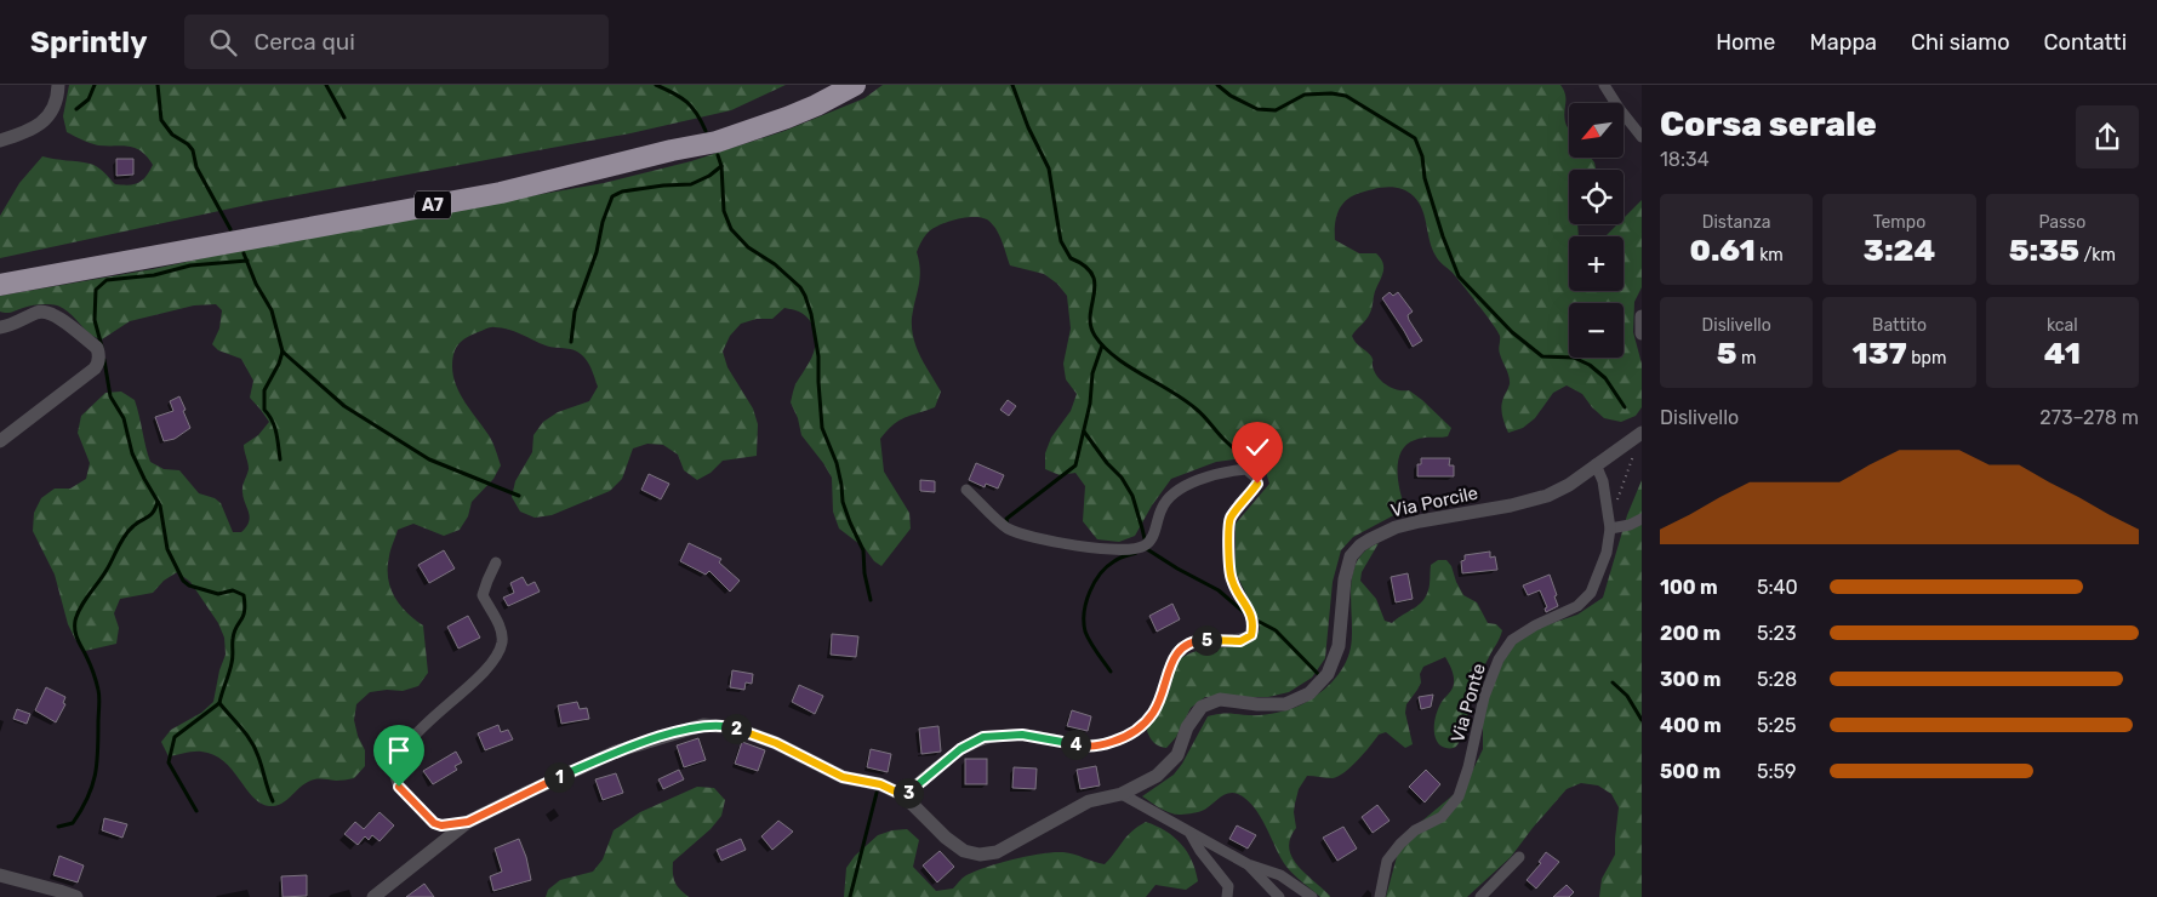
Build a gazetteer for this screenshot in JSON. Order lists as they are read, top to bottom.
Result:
{
  "streets": {
    "highway": ["A7"],
    "street": ["Via Porcile", "Via Ponte"]
  },
  "crossings": [
    ["Via Porcile", "Via Ponte"]
  ],
  "north": "bottom left",
  "page": {
    "header": "Sprintly",
    "search": "Cerca qui",
    "nav": [
      "Home",
      "Mappa",
      "Chi siamo",
      "Contatti"
    ],
    "heading": ["Corsa serale", "18:34"],
    "map_buttons": ["+", "−"],
    "stats": [
      ["Distanza", "0.61 km"],
      ["Tempo", "3:24"],
      ["Passo", "5:35 /km"],
      ["Dislivello", "5 m"],
      ["Battito", "137 bpm"],
      ["kcal", "41"]
    ],
    "chart": ["Dislivello", "273–278 m"],
    "list": [
      {
        "name": "100 m",
        "note": "5:40"
      },
      {
        "name": "200 m",
        "note": "5:23"
      },
      {
        "name": "300 m",
        "note": "5:28"
      },
      {
        "name": "400 m",
        "note": "5:25"
      },
      {
        "name": "500 m",
        "note": "5:59"
      }
    ],
    "pins": [
      "5",
      "2",
      "4",
      "1",
      "3"
    ]
  }
}
